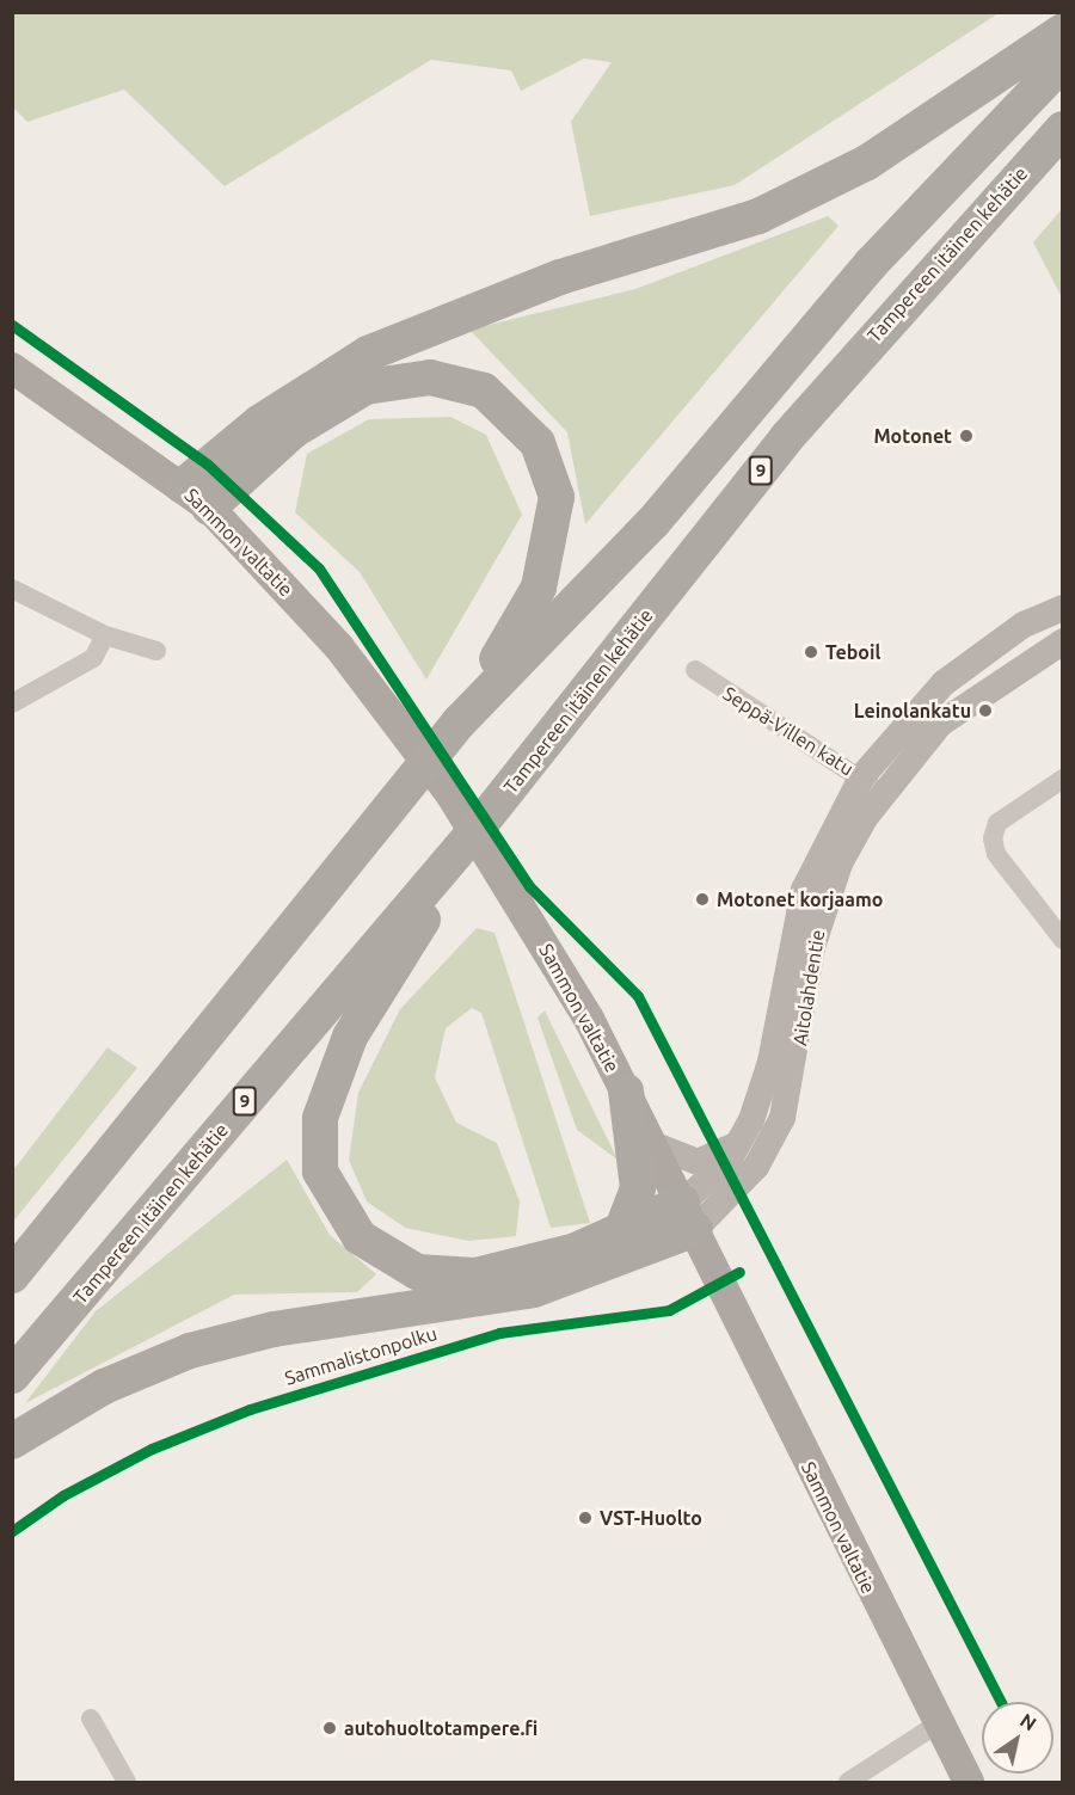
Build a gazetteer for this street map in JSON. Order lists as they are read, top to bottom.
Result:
{
  "streets": {
    "highway": ["Tampereen itäinen kehätie", "9"],
    "main road": ["Sammon valtatie", "Aitolahdentie"],
    "street": ["Seppä-Villen katu"],
    "cycle path": ["Sammalistonpolku"]
  },
  "crossings": [
    ["Sammon valtatie", "Aitolahdentie"],
    ["Seppä-Villen katu", "Aitolahdentie"]
  ],
  "places": [
    "Motonet",
    "Teboil",
    "Leinolankatu",
    "Motonet korjaamo",
    "VST-Huolto",
    "autohuoltotampere.fi"
  ],
  "north": "top right"
}
